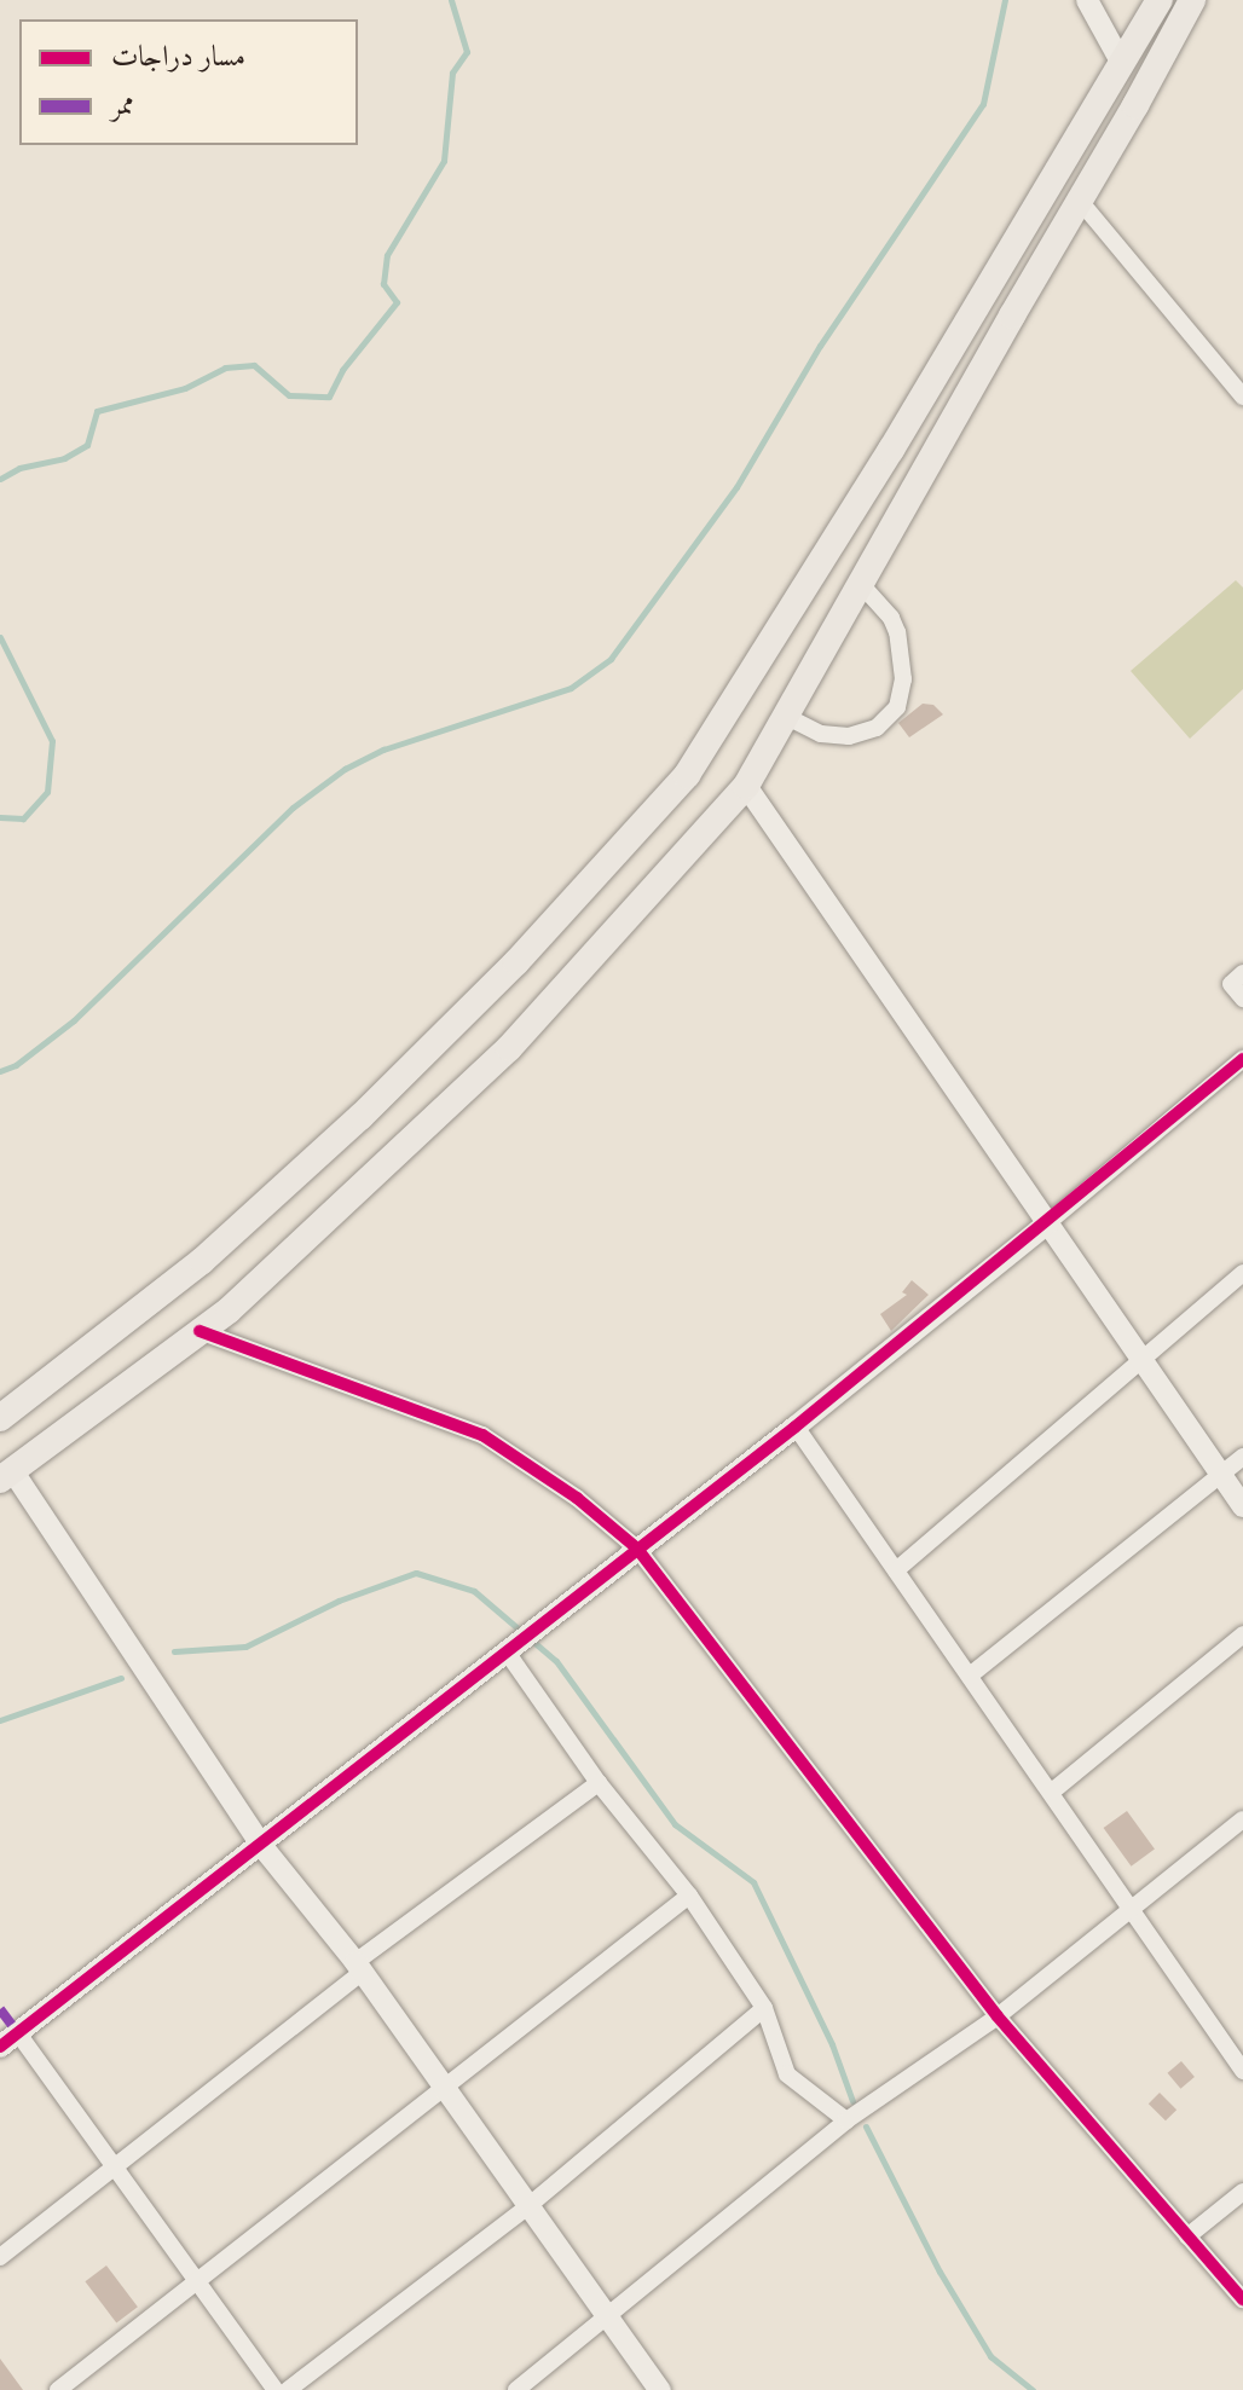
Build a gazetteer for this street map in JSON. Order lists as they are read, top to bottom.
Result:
{
  "legend": ["مسار دراجات", "ممر"]
}
